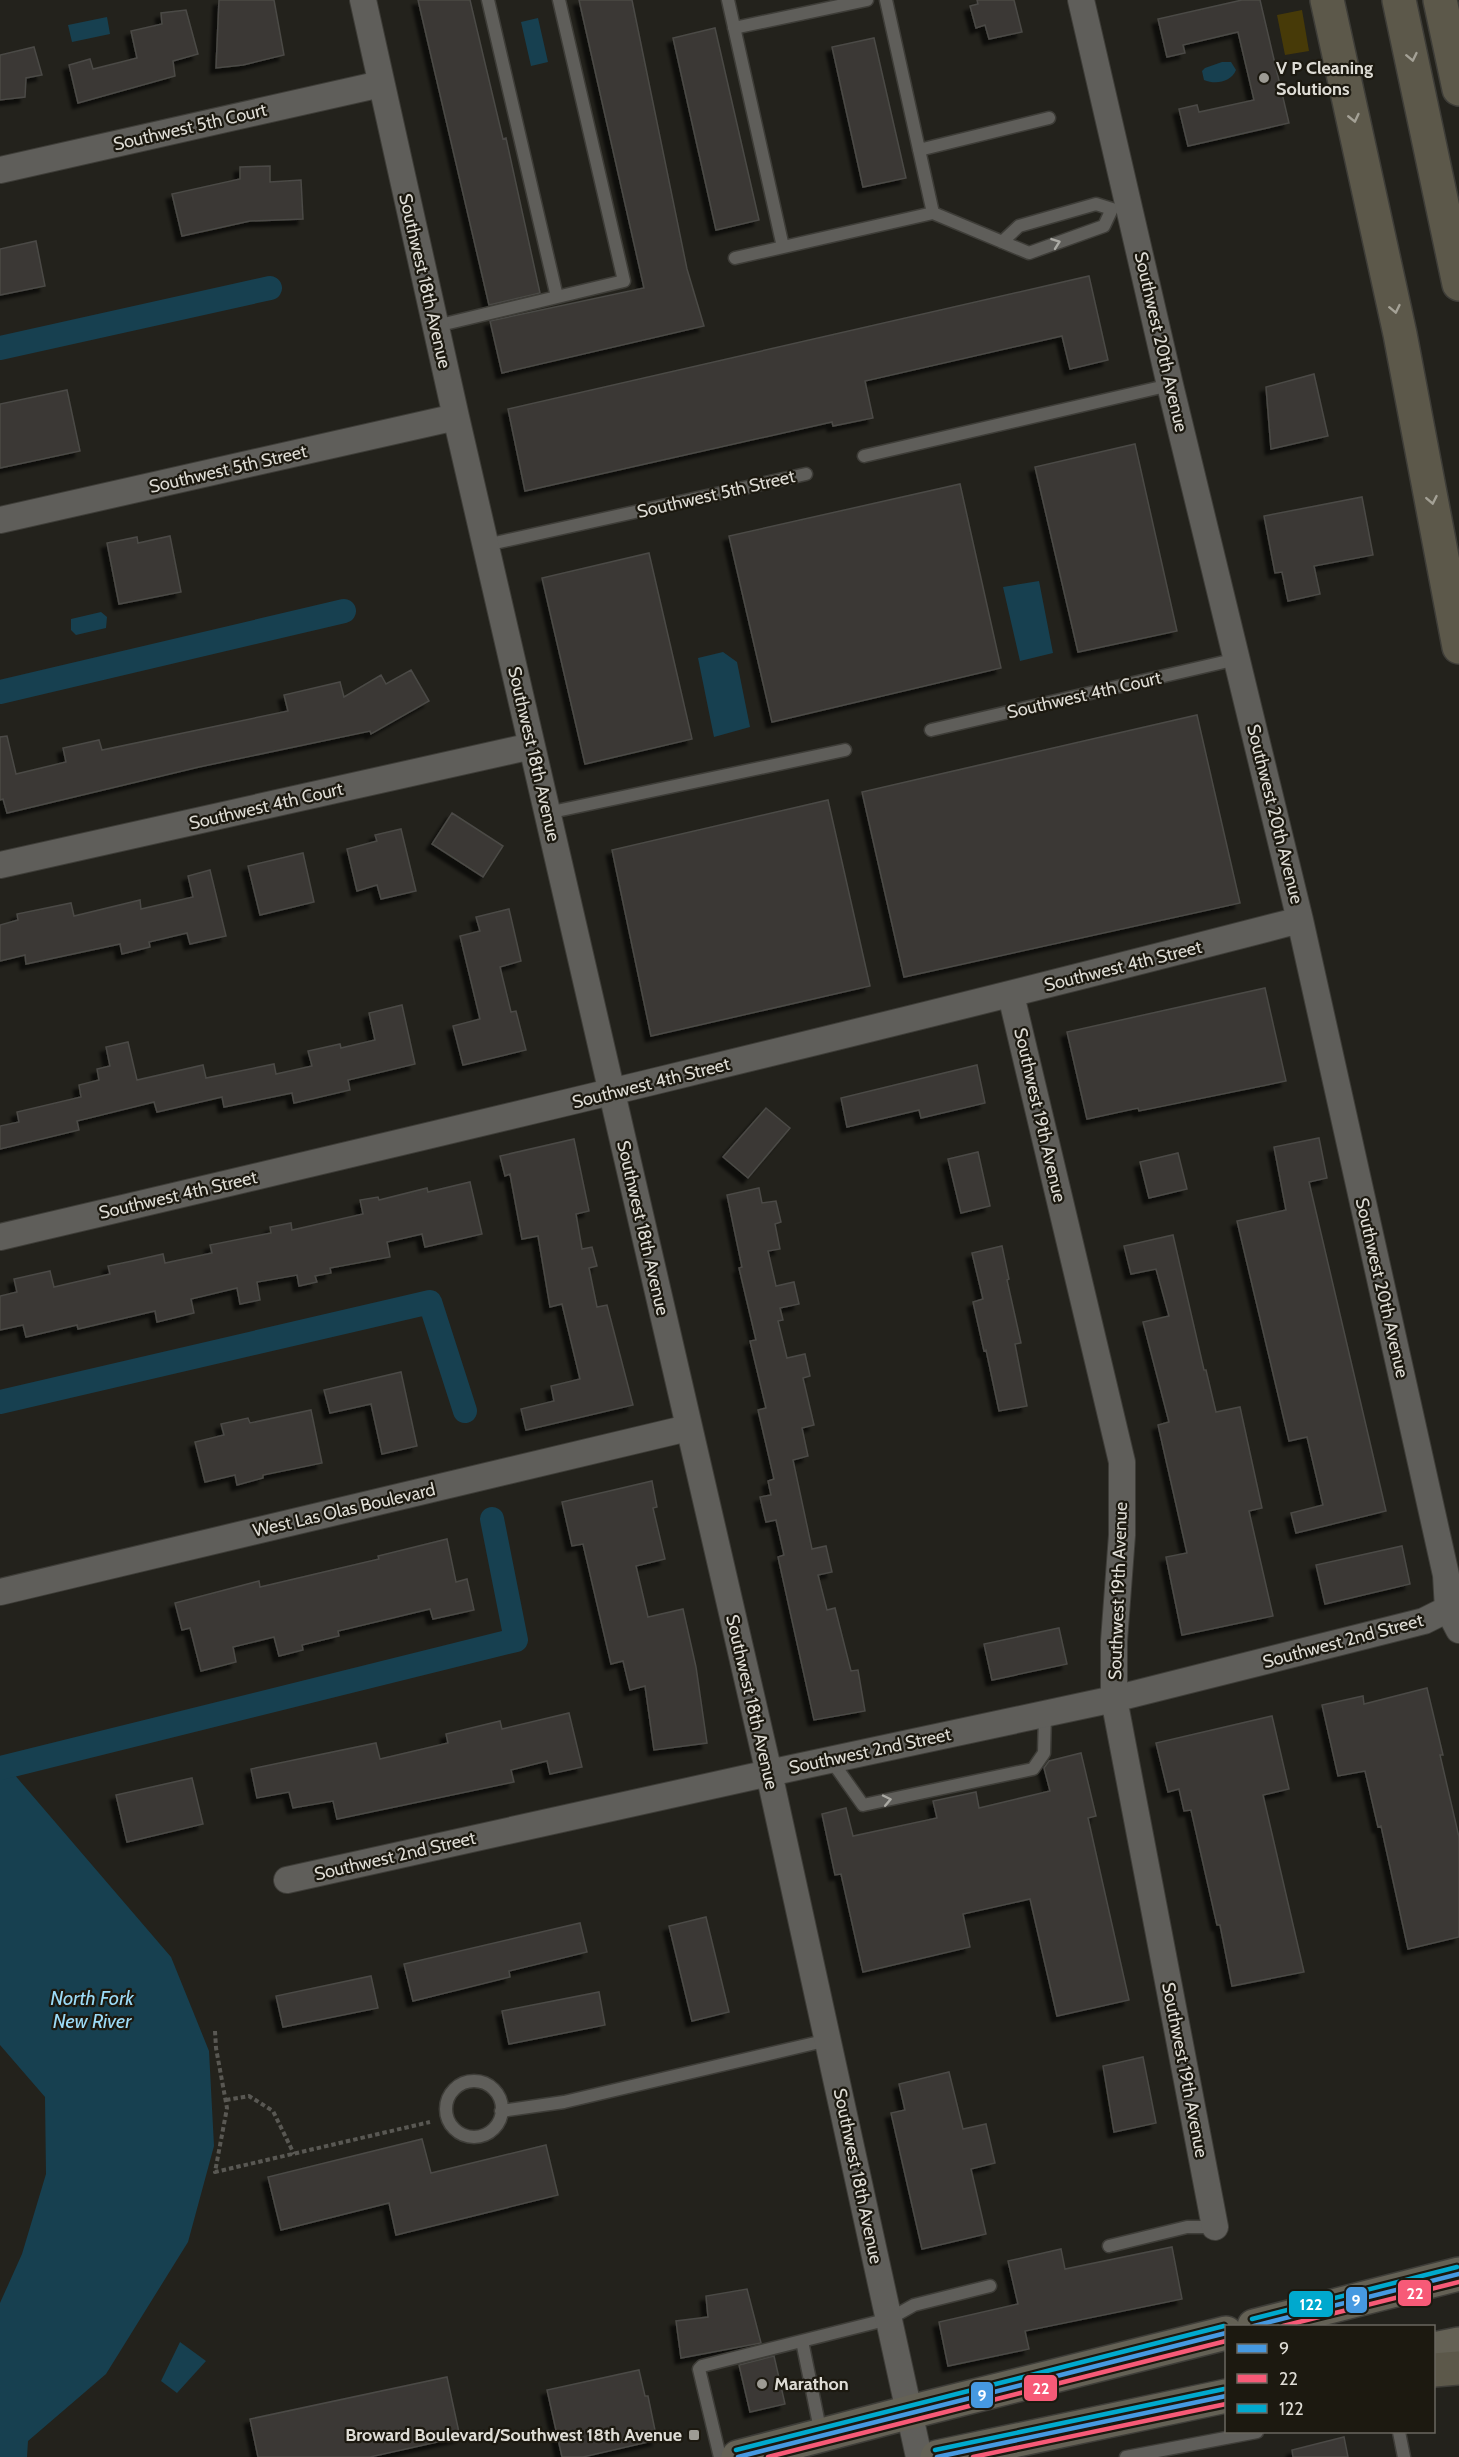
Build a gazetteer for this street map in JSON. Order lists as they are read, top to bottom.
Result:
{
  "streets": {
    "street": [
      "Southwest 5th Court",
      "Southwest 18th Avenue",
      "Southwest 20th Avenue",
      "Southwest 5th Street",
      "Southwest 4th Court",
      "Southwest 4th Street",
      "Southwest 19th Avenue",
      "West Las Olas Boulevard",
      "Southwest 2nd Street"
    ]
  },
  "crossings": [
    ["Southwest 5th Court", "Southwest 18th Avenue"],
    ["Southwest 18th Avenue", "Southwest 5th Street"],
    ["Southwest 18th Avenue", "Southwest 4th Court"],
    ["Southwest 18th Avenue", "Southwest 4th Street"],
    ["Southwest 18th Avenue", "West Las Olas Boulevard"],
    ["Southwest 18th Avenue", "Southwest 2nd Street"],
    ["Southwest 20th Avenue", "Southwest 4th Court"],
    ["Southwest 20th Avenue", "Southwest 4th Street"],
    ["Southwest 20th Avenue", "Southwest 2nd Street"],
    ["Southwest 4th Street", "Southwest 19th Avenue"],
    ["Southwest 19th Avenue", "Southwest 2nd Street"]
  ],
  "water": ["North Fork New River"],
  "places": {
    "other": ["V P Cleaning Solutions", "Marathon"],
    "transit": ["Broward Boulevard/Southwest 18th Avenue"]
  },
  "lines": ["transit line 122", "transit line 9", "transit line 22"],
  "legend": ["9", "22", "122"]
}
